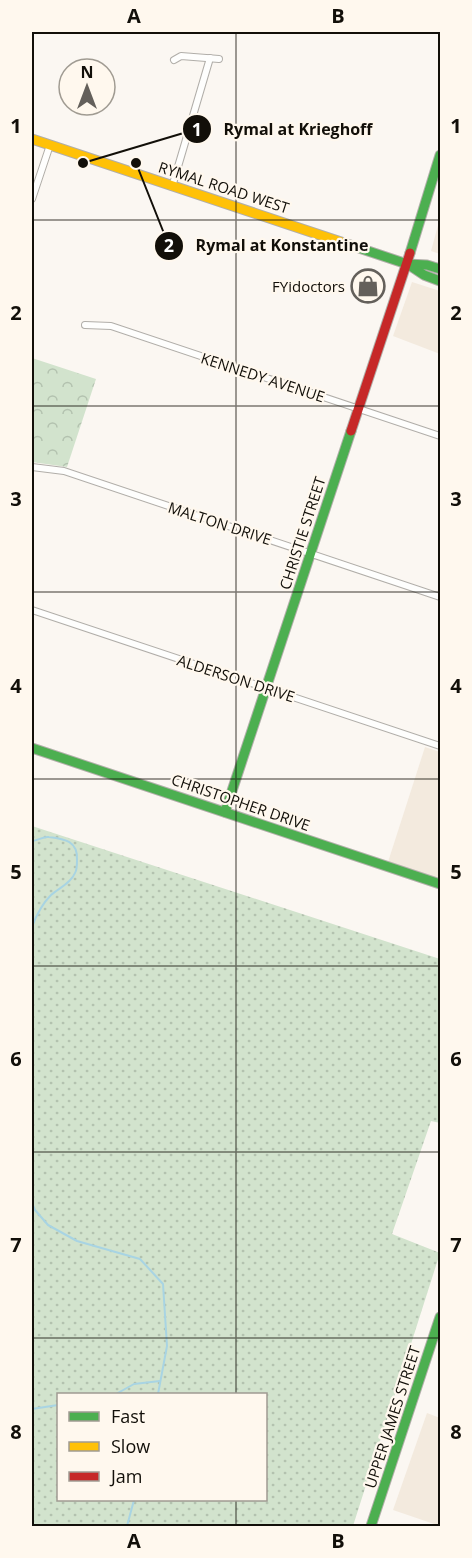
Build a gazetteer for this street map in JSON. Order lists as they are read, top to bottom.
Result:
{
  "streets": {
    "street": [
      "RYMAL ROAD WEST",
      "KENNEDY AVENUE",
      "MALTON DRIVE",
      "CHRISTIE STREET",
      "ALDERSON DRIVE",
      "CHRISTOPHER DRIVE",
      "UPPER JAMES STREET"
    ]
  },
  "crossings": [
    ["RYMAL ROAD WEST", "CHRISTIE STREET"],
    ["KENNEDY AVENUE", "CHRISTIE STREET"],
    ["MALTON DRIVE", "CHRISTIE STREET"],
    ["CHRISTIE STREET", "ALDERSON DRIVE"],
    ["CHRISTIE STREET", "CHRISTOPHER DRIVE"]
  ],
  "places": {
    "other": ["Rymal at Krieghoff", "Rymal at Konstantine"],
    "shop": ["FYidoctors"]
  },
  "legend": ["Fast", "Slow", "Jam"],
  "north": "top",
  "grid": {
    "columns": ["A", "B"],
    "rows": [
      "1",
      "2",
      "3",
      "4",
      "5",
      "6",
      "7",
      "8"
    ]
  }
}
